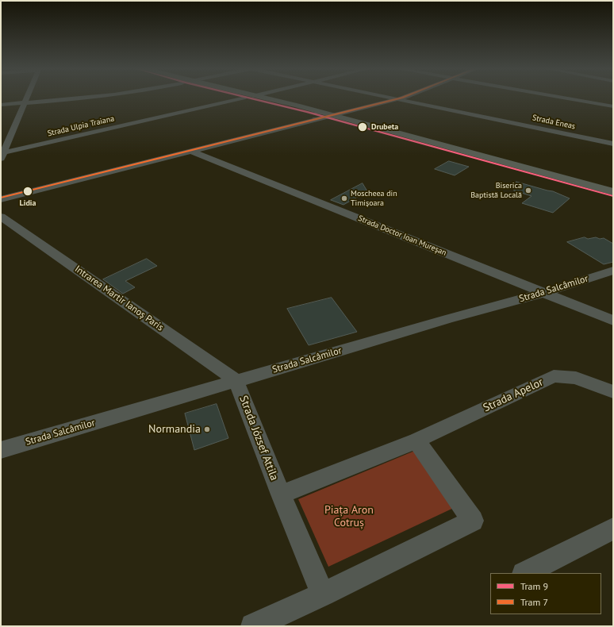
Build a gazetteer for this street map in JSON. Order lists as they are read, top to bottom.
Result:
{
  "streets": {
    "street": [
      "Strada Eneas",
      "Strada Ulpia Traiana",
      "Strada Doctor Ioan Mureșan",
      "Strada Salcâmilor",
      "Intrarea Martir Ianoș Paris",
      "Strada Apelor",
      "Strada József Attila"
    ]
  },
  "crossings": [
    ["Strada Doctor Ioan Mureșan", "Strada Salcâmilor"],
    ["Strada Salcâmilor", "Intrarea Martir Ianoș Paris"],
    ["Strada Salcâmilor", "Strada József Attila"],
    ["Intrarea Martir Ianoș Paris", "Strada József Attila"]
  ],
  "parks": ["Piața Aron Cotruș"],
  "places": [
    "Drubeta",
    "Biserica Baptistă Locală",
    "Lidia",
    "Moscheea din Timișoara",
    "Normandia"
  ],
  "lines": ["tram line 9", "tram line 7"],
  "legend": ["Tram 9", "Tram 7"]
}
